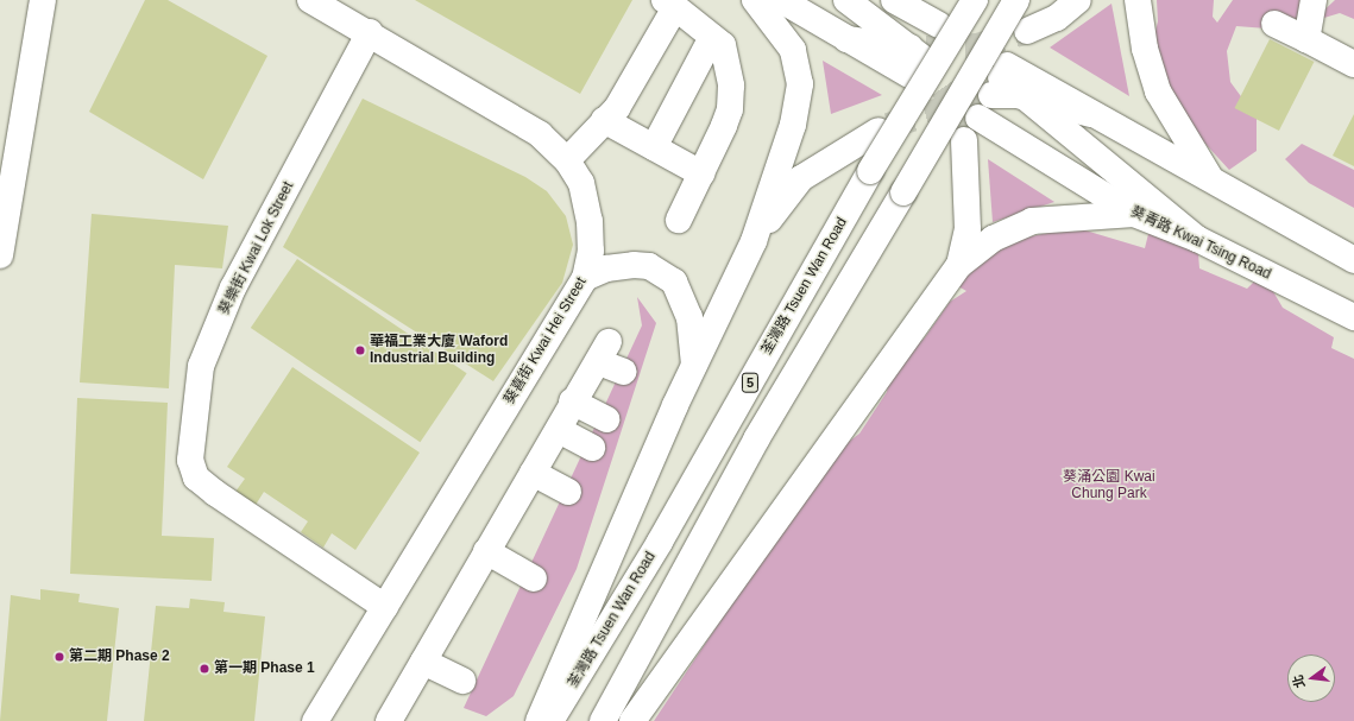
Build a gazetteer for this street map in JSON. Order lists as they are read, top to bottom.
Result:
{
  "streets": {
    "main road": [
      "葵青路 Kwai Tsing Road",
      "葵樂街 Kwai Lok Street",
      "荃灣路 Tsuen Wan Road",
      "葵喜街 Kwai Hei Street",
      "5"
    ]
  },
  "crossings": [
    ["葵樂街 Kwai Lok Street", "葵喜街 Kwai Hei Street"]
  ],
  "parks": ["葵涌公園 Kwai Chung Park"],
  "places": ["華福工業大廈 Waford Industrial Building", "第二期 Phase 2", "第一期 Phase 1"],
  "north": "left"
}
